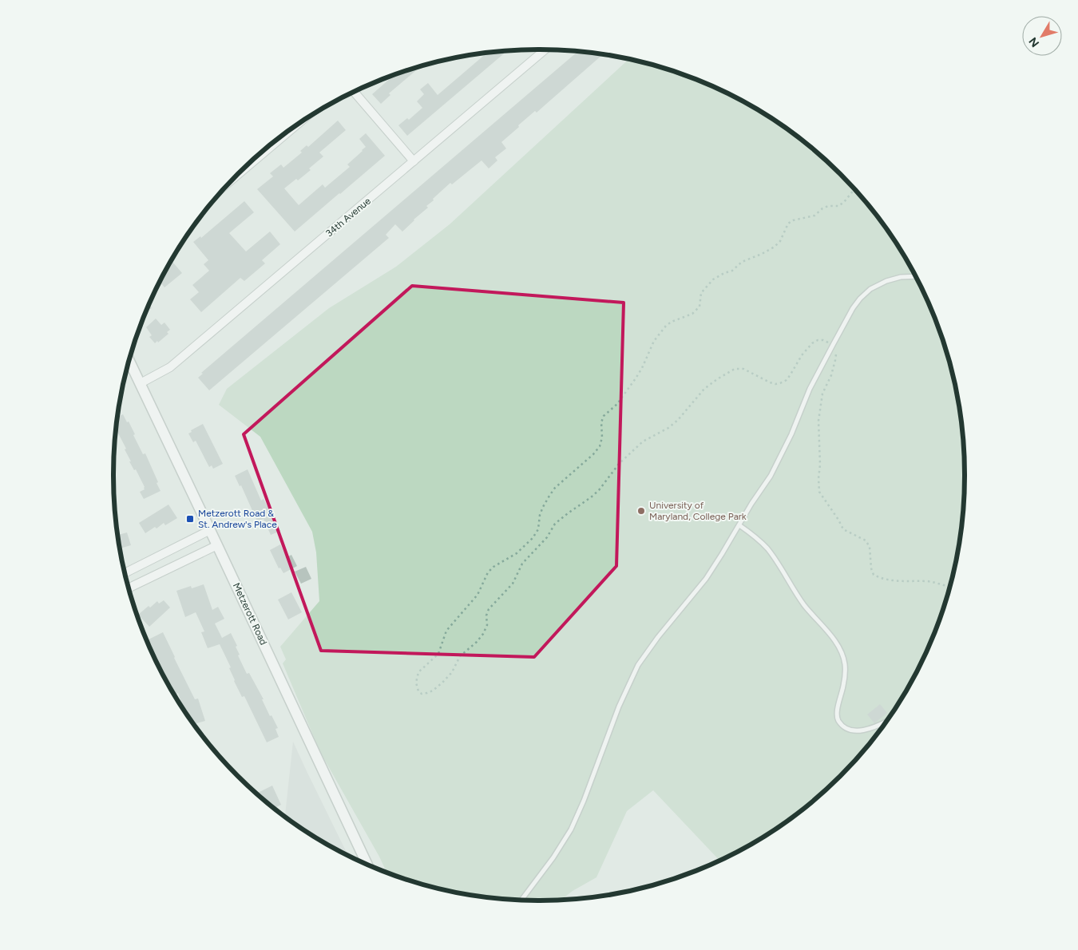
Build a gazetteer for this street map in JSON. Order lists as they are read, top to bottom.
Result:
{
  "streets": {
    "street": ["34th Avenue", "Metzerott Road"]
  },
  "crossings": [
    ["34th Avenue", "Metzerott Road"]
  ],
  "places": {
    "other": ["University of Maryland, College Park"],
    "transit": ["Metzerott Road & St. Andrew's Place"]
  },
  "north": "bottom left"
}
